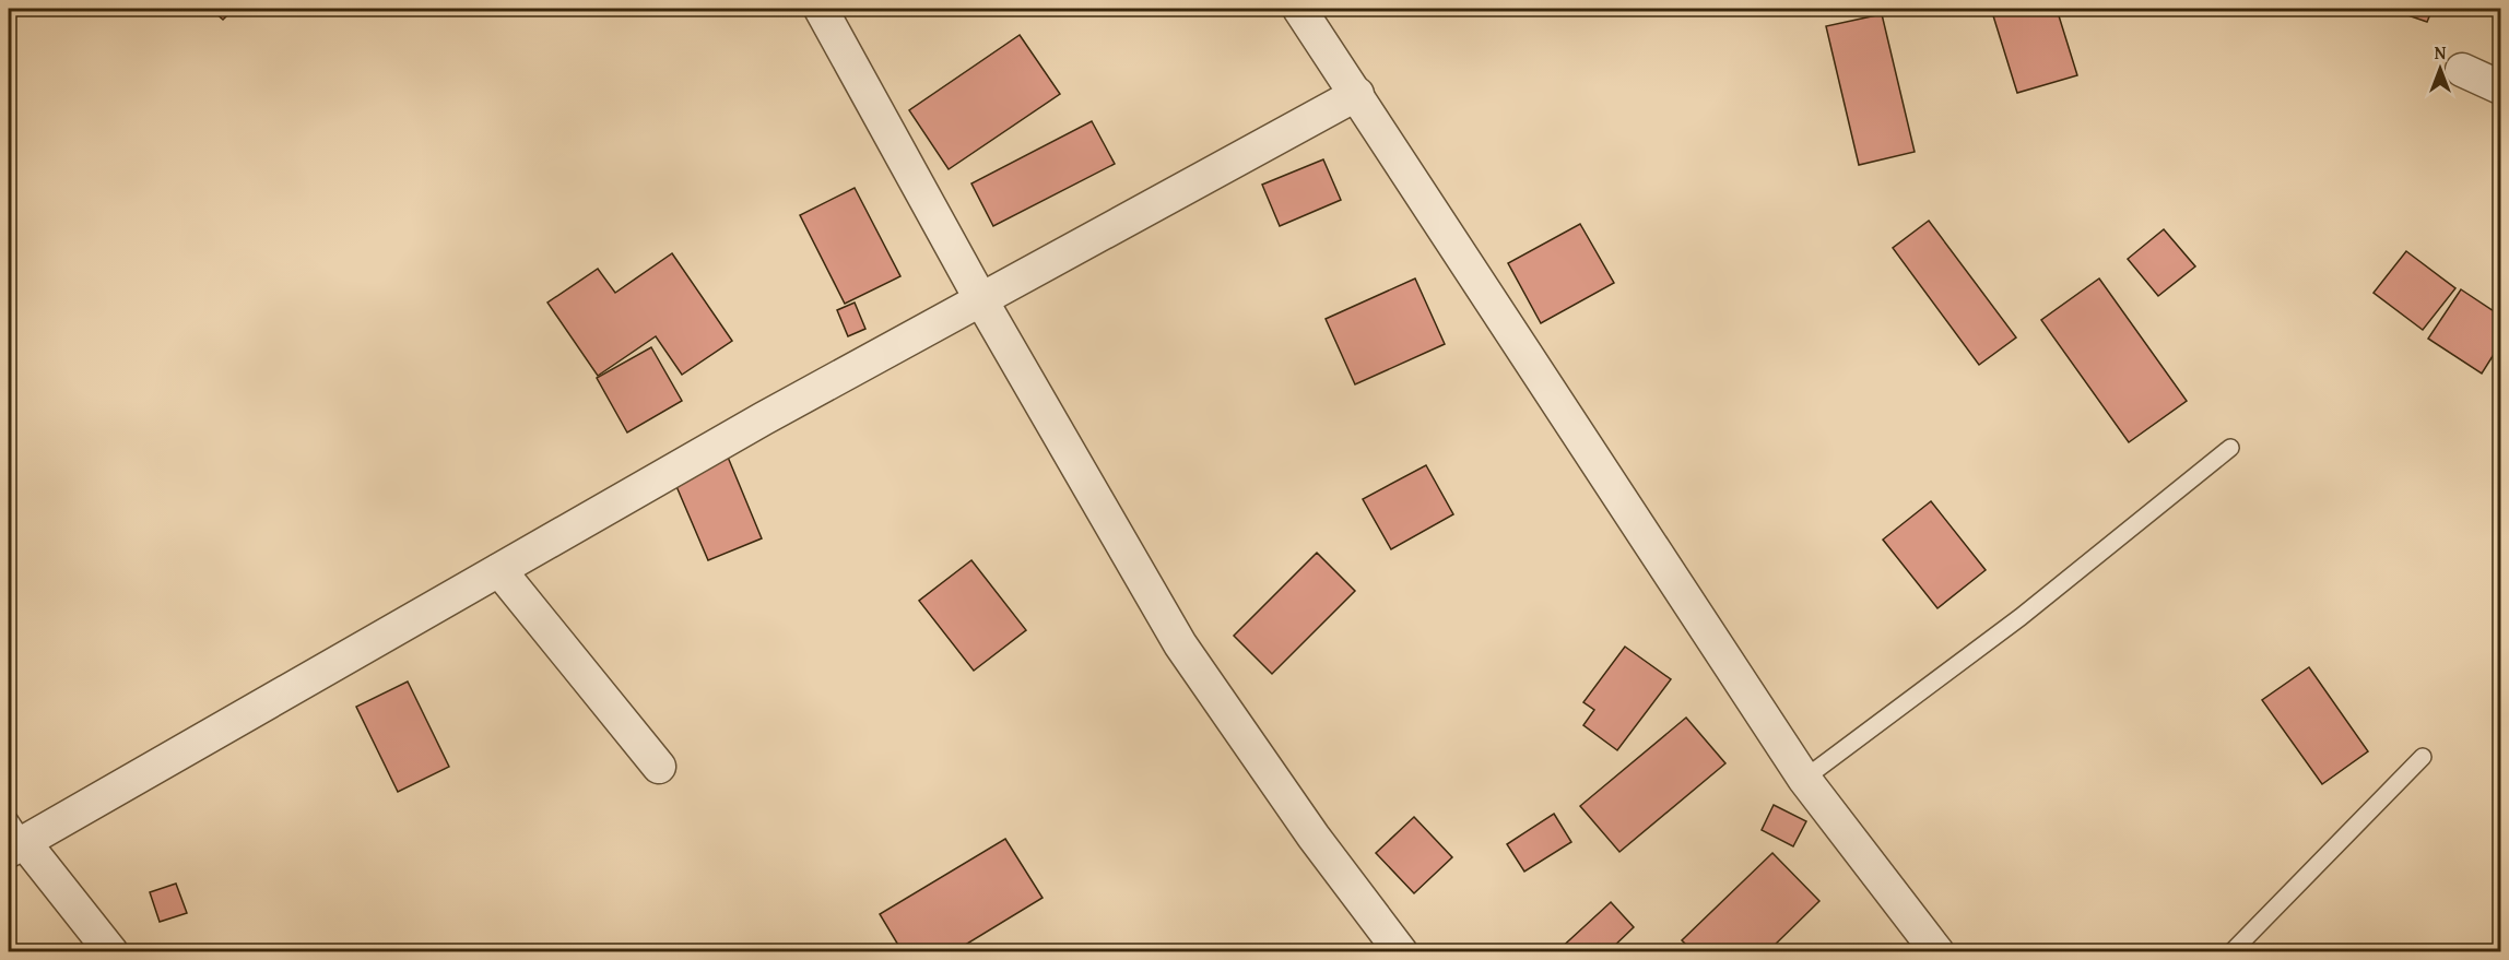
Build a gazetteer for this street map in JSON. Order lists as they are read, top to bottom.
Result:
{
  "north": "top"
}
